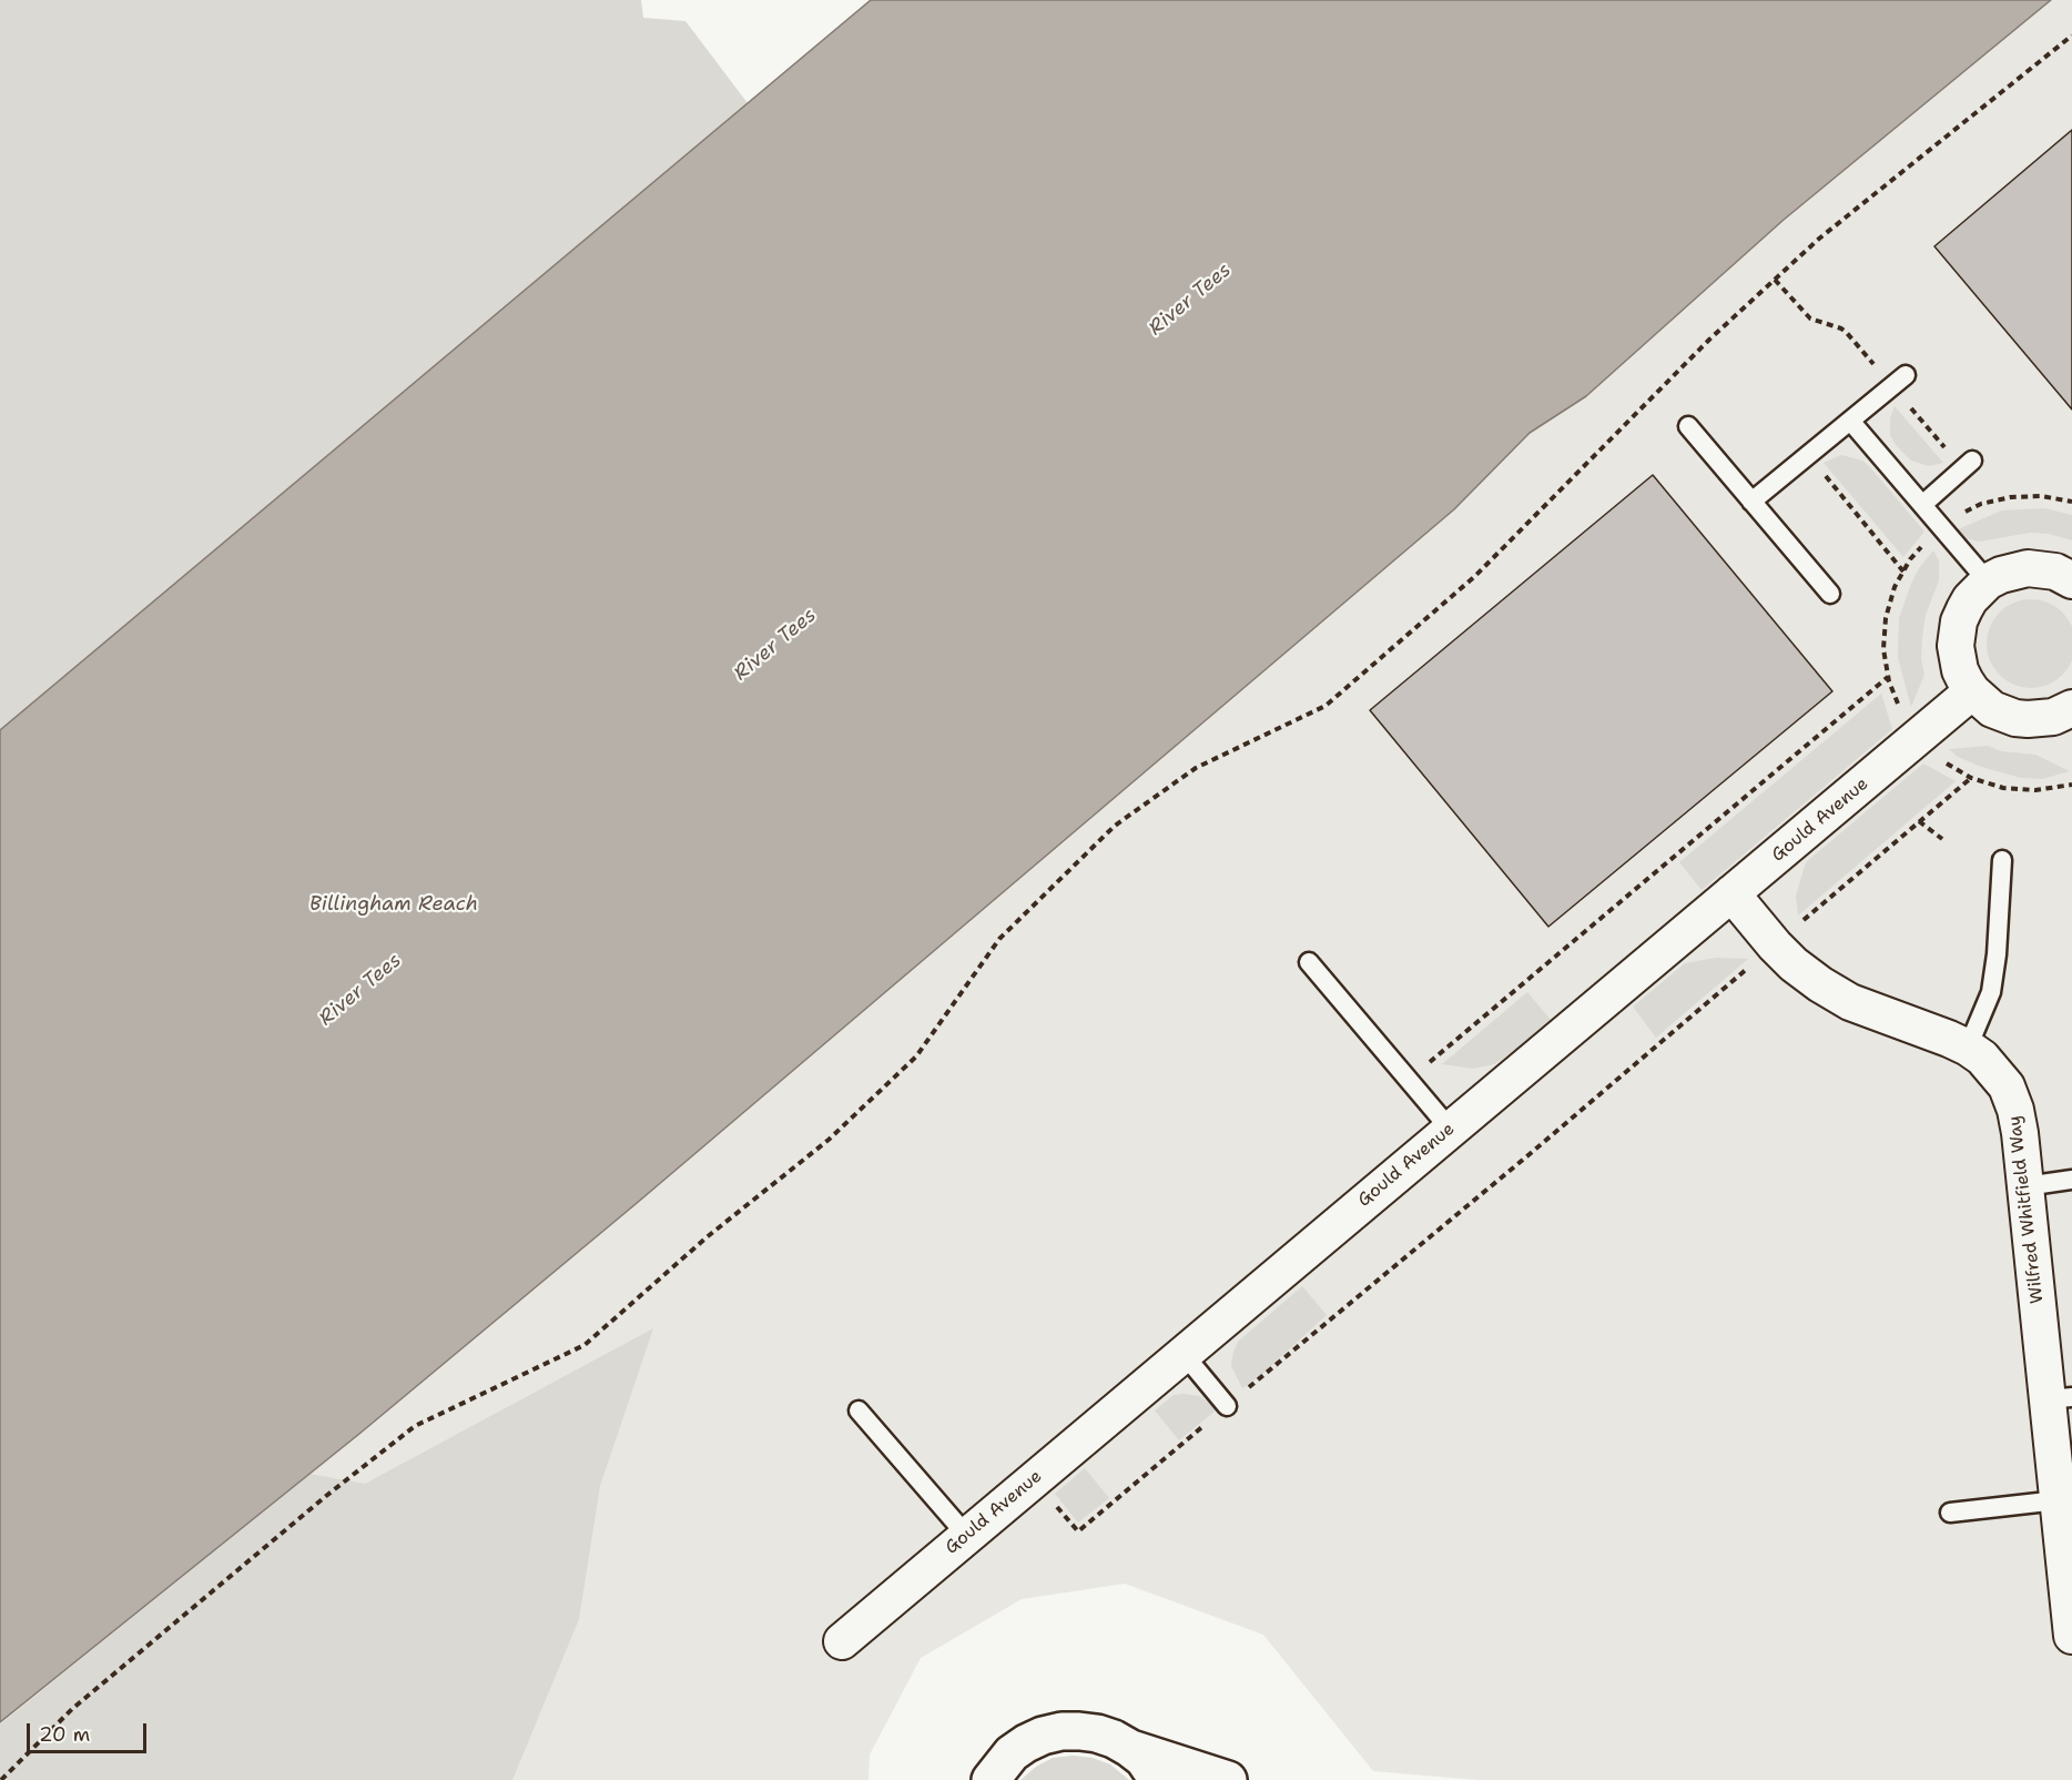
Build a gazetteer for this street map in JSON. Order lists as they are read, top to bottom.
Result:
{
  "streets": {
    "street": ["Gould Avenue", "Wilfred Whitfield Way"]
  },
  "crossings": [
    ["Gould Avenue", "Wilfred Whitfield Way"]
  ],
  "water": ["River Tees", "Billingham Reach"],
  "scale_bar": "20 m"
}
